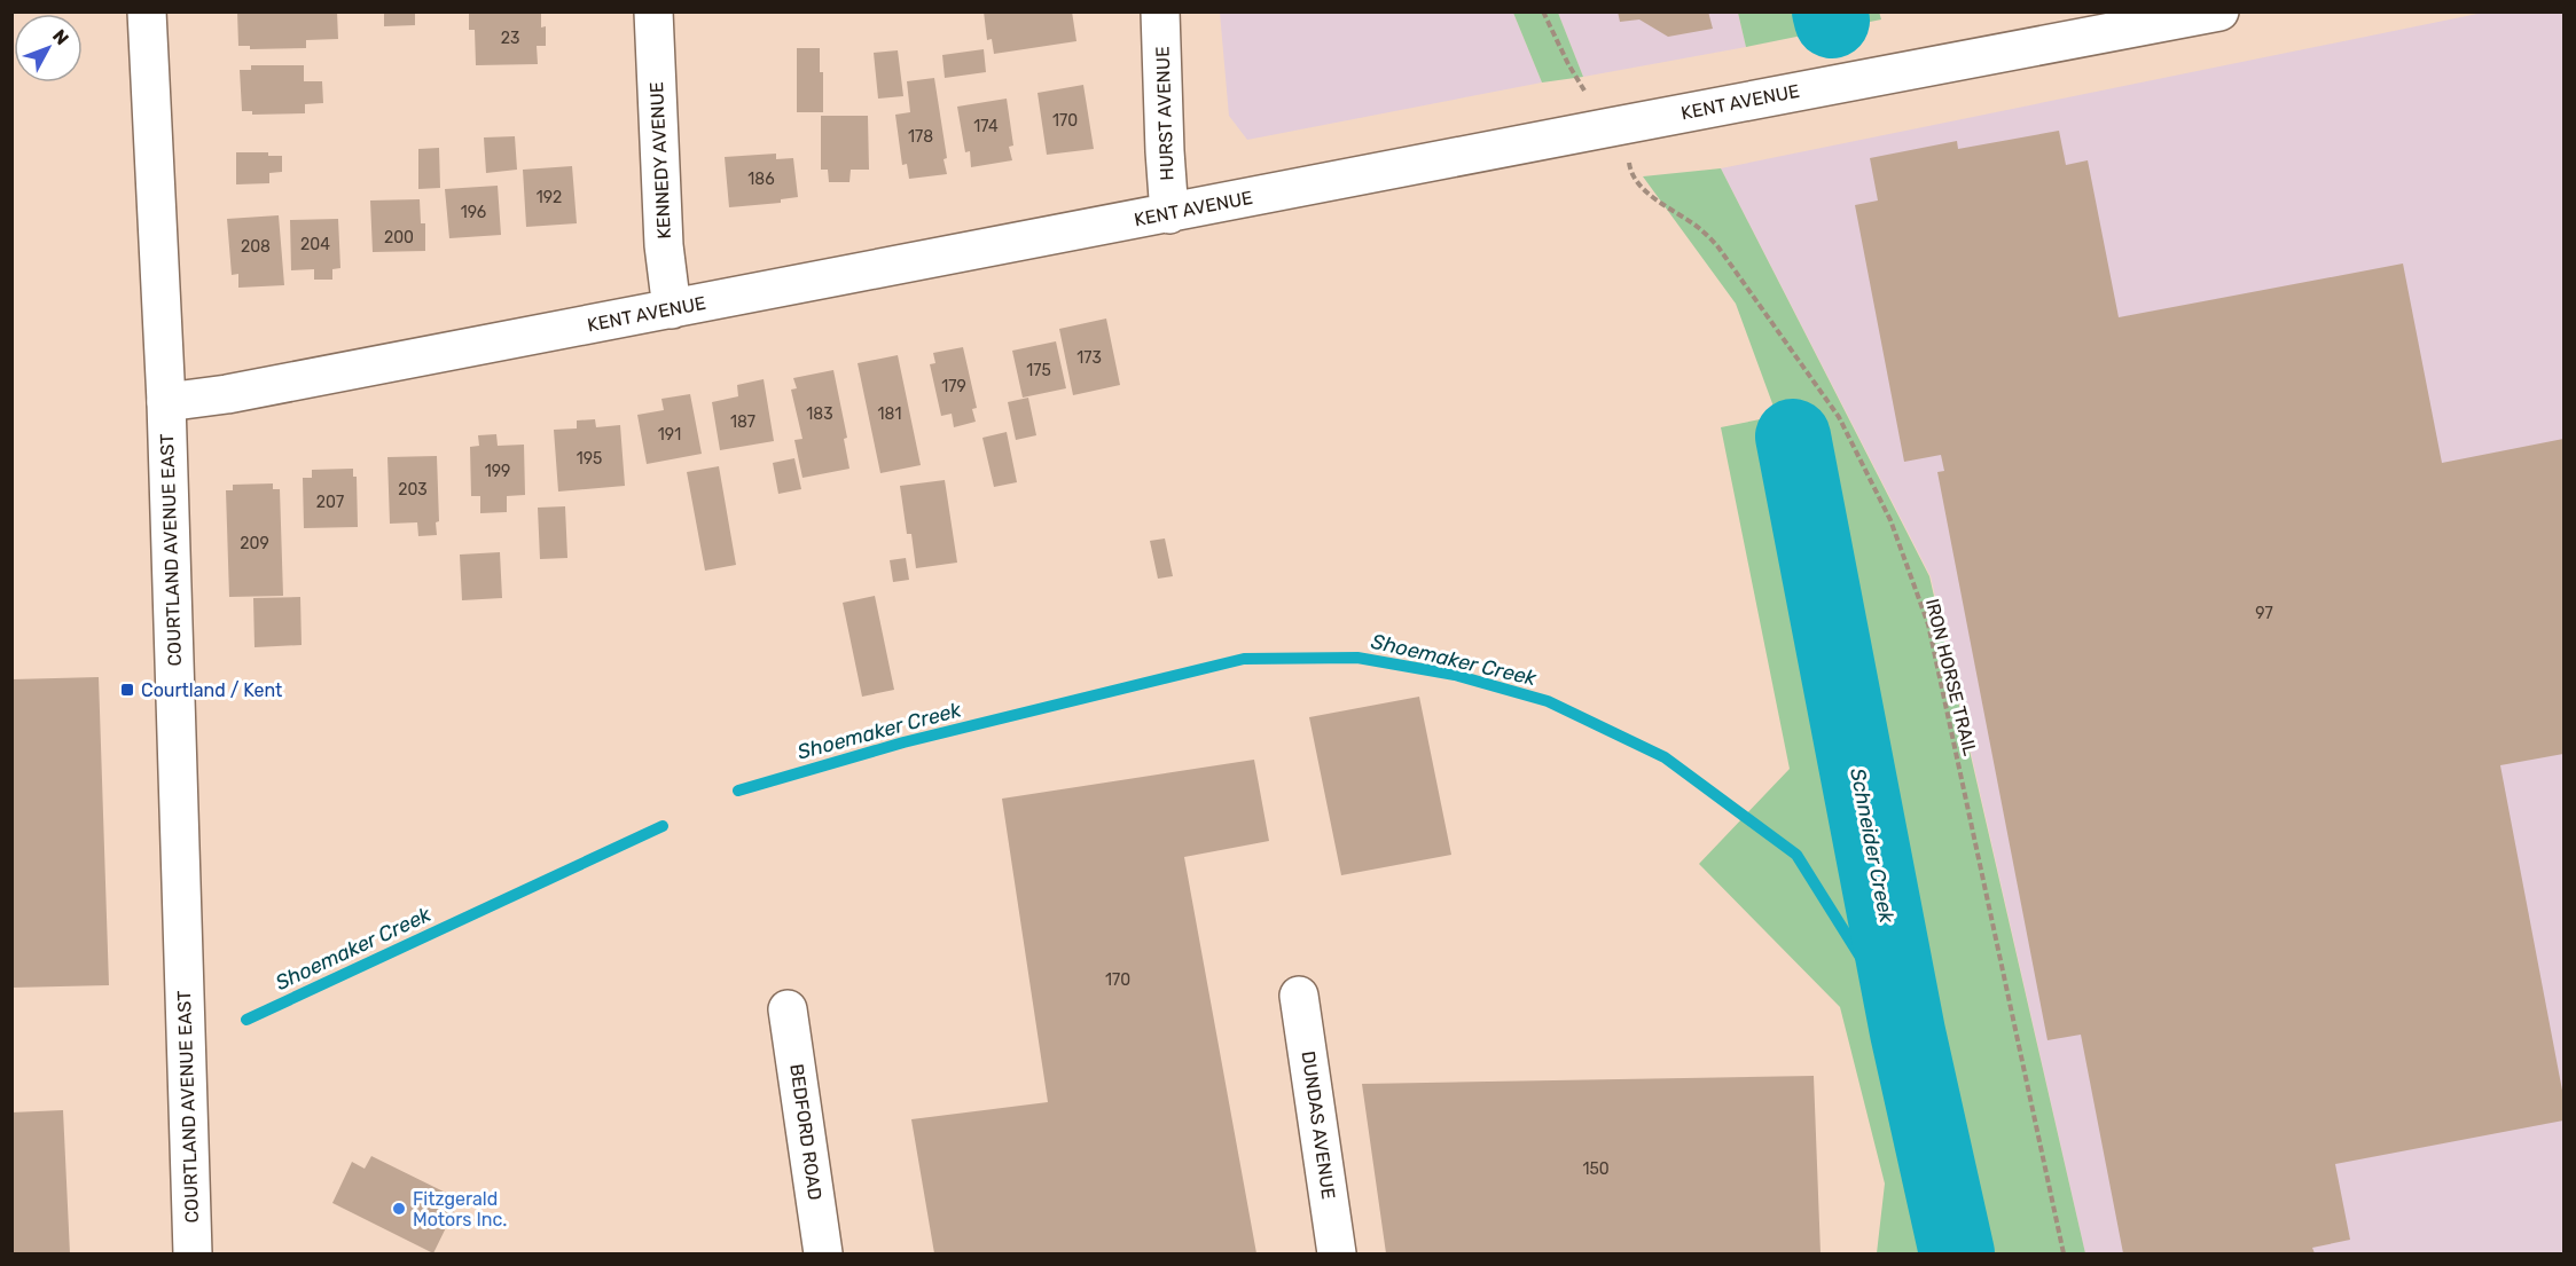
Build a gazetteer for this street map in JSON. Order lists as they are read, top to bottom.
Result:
{
  "streets": {
    "street": [
      "KENT AVENUE",
      "HURST AVENUE",
      "KENNEDY AVENUE",
      "COURTLAND AVENUE EAST",
      "DUNDAS AVENUE",
      "BEDFORD ROAD"
    ],
    "path": ["IRON HORSE TRAIL"]
  },
  "crossings": [
    ["KENT AVENUE", "HURST AVENUE"],
    ["KENT AVENUE", "KENNEDY AVENUE"],
    ["KENT AVENUE", "COURTLAND AVENUE EAST"]
  ],
  "water": ["Shoemaker Creek", "Schneider Creek"],
  "places": {
    "transit": ["Courtland / Kent"],
    "other": ["Fitzgerald Motors Inc."]
  },
  "house_numbers": [
    "23",
    "170",
    "174",
    "178",
    "186",
    "192",
    "196",
    "200",
    "204",
    "208",
    "173",
    "175",
    "179",
    "183",
    "181",
    "187",
    "191",
    "195",
    "199",
    "203",
    "207",
    "209",
    "97",
    "170",
    "150"
  ],
  "north": "top right"
}
